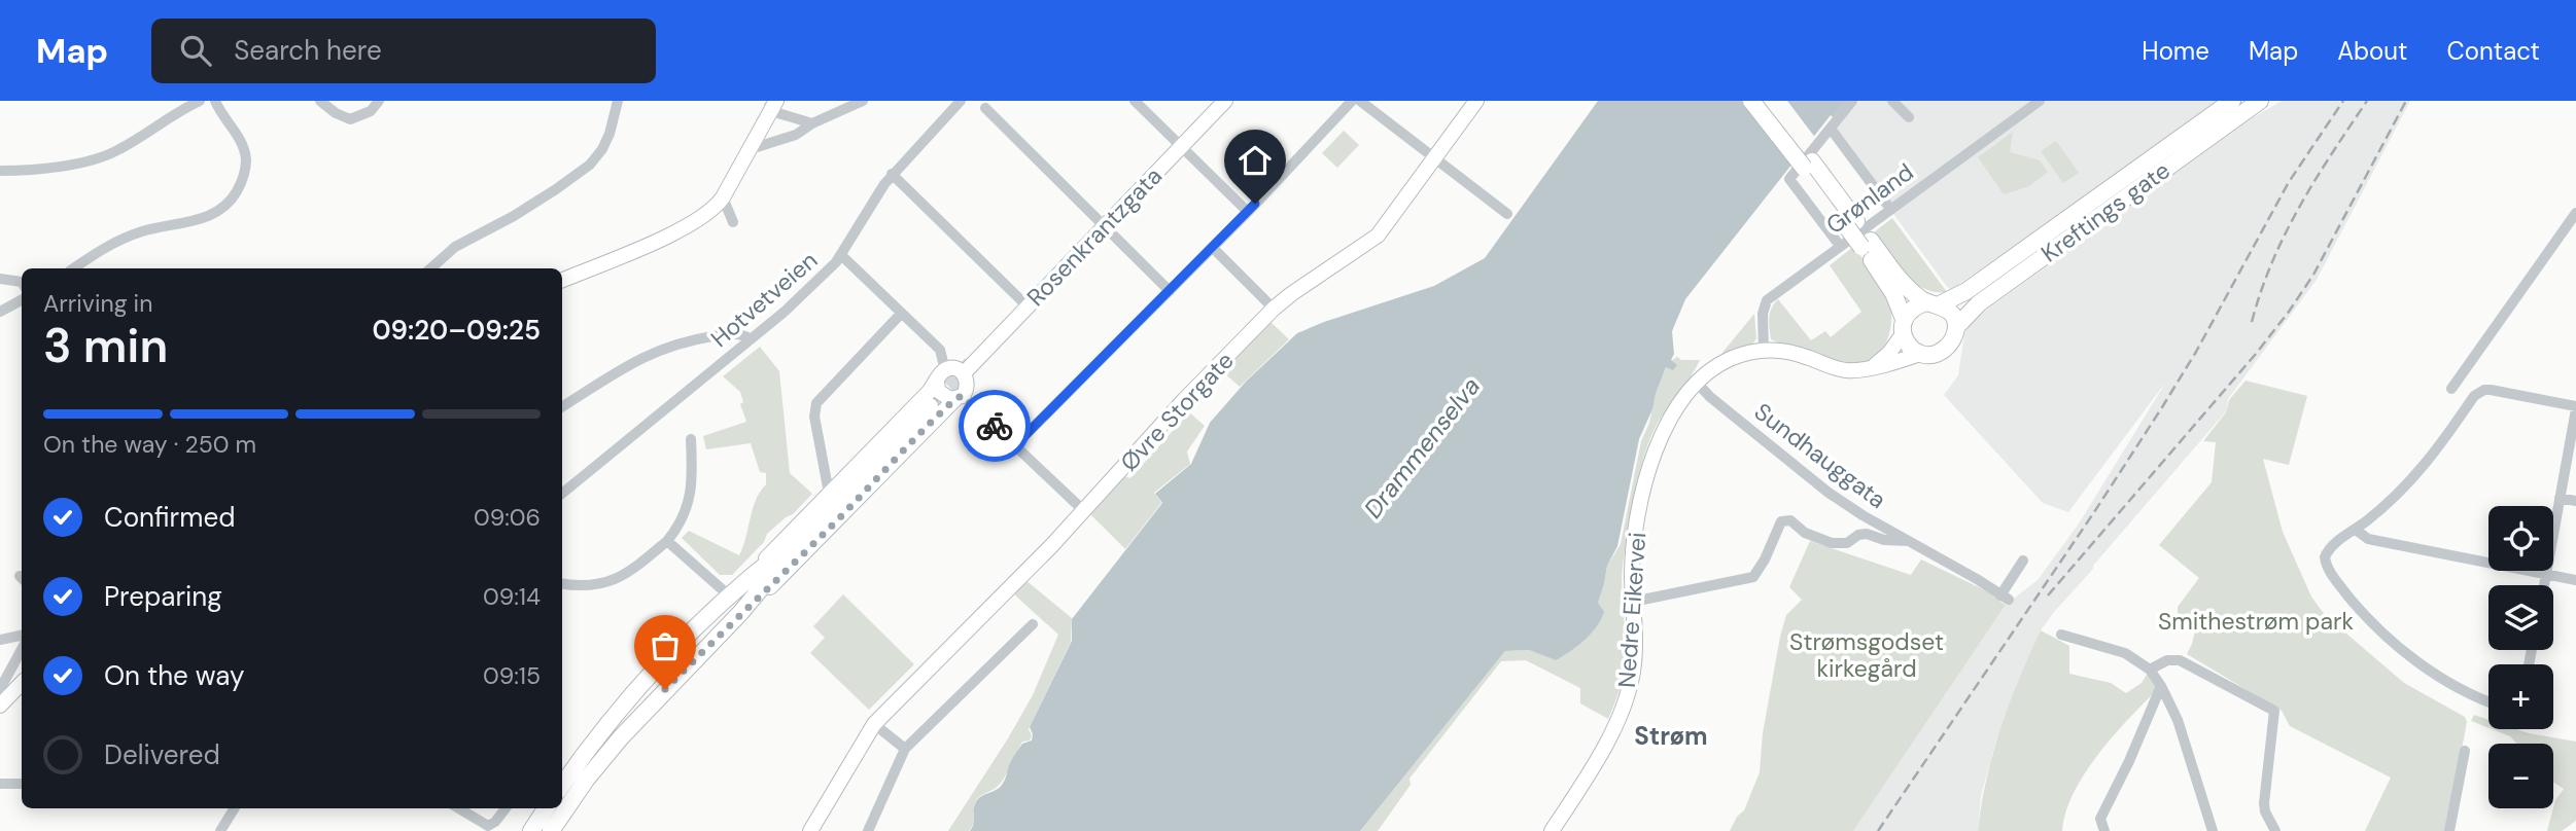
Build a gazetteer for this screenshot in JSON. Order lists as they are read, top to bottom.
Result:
{
  "streets": {
    "main road": [
      "Kreftings gate",
      "Rosenkrantzgata",
      "Øvre Storgate",
      "Nedre Eikervei"
    ],
    "street": ["Grønland", "Hotvetveien", "Sundhauggata"]
  },
  "crossings": [
    ["Sundhauggata", "Nedre Eikervei"]
  ],
  "districts": ["Strøm"],
  "water": ["Drammenselva"],
  "parks": ["Smithestrøm park", "Strømsgodset kirkegård"],
  "page": {
    "header": "Map",
    "search": "Search here",
    "nav": [
      "Home",
      "Map",
      "About",
      "Contact"
    ],
    "heading": ["3 min", "Arriving in", "09:20–09:25"],
    "bar": "On the way · 250 m",
    "list": [
      ["Confirmed", "09:06"],
      ["Preparing", "09:14"],
      ["On the way", "09:15"],
      "Delivered"
    ],
    "map_buttons": ["+", "−"]
  }
}
